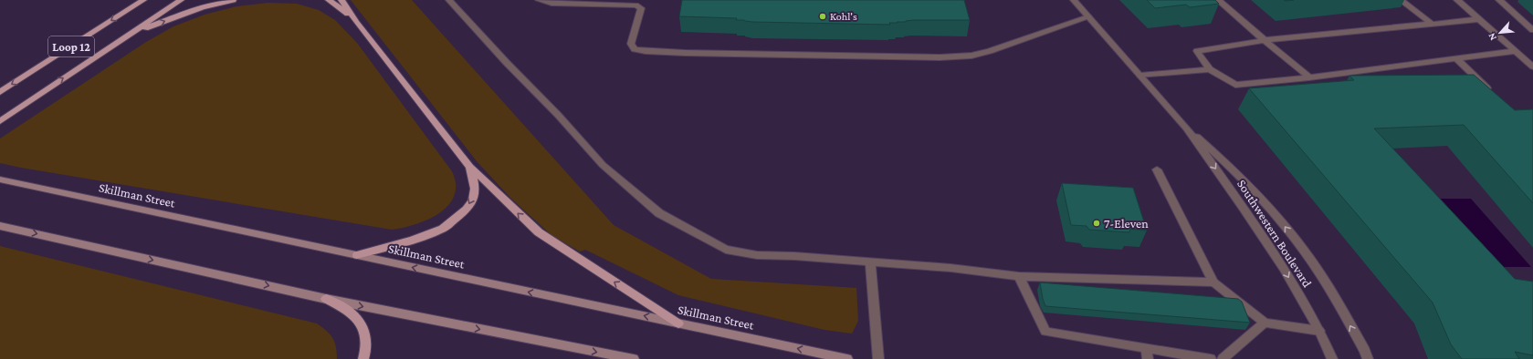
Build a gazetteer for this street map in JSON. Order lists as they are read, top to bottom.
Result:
{
  "streets": {
    "main road": ["Loop 12", "Skillman Street"],
    "street": ["Southwestern Boulevard"]
  },
  "places": ["Kohl's", "7-Eleven"],
  "north": "bottom left"
}
